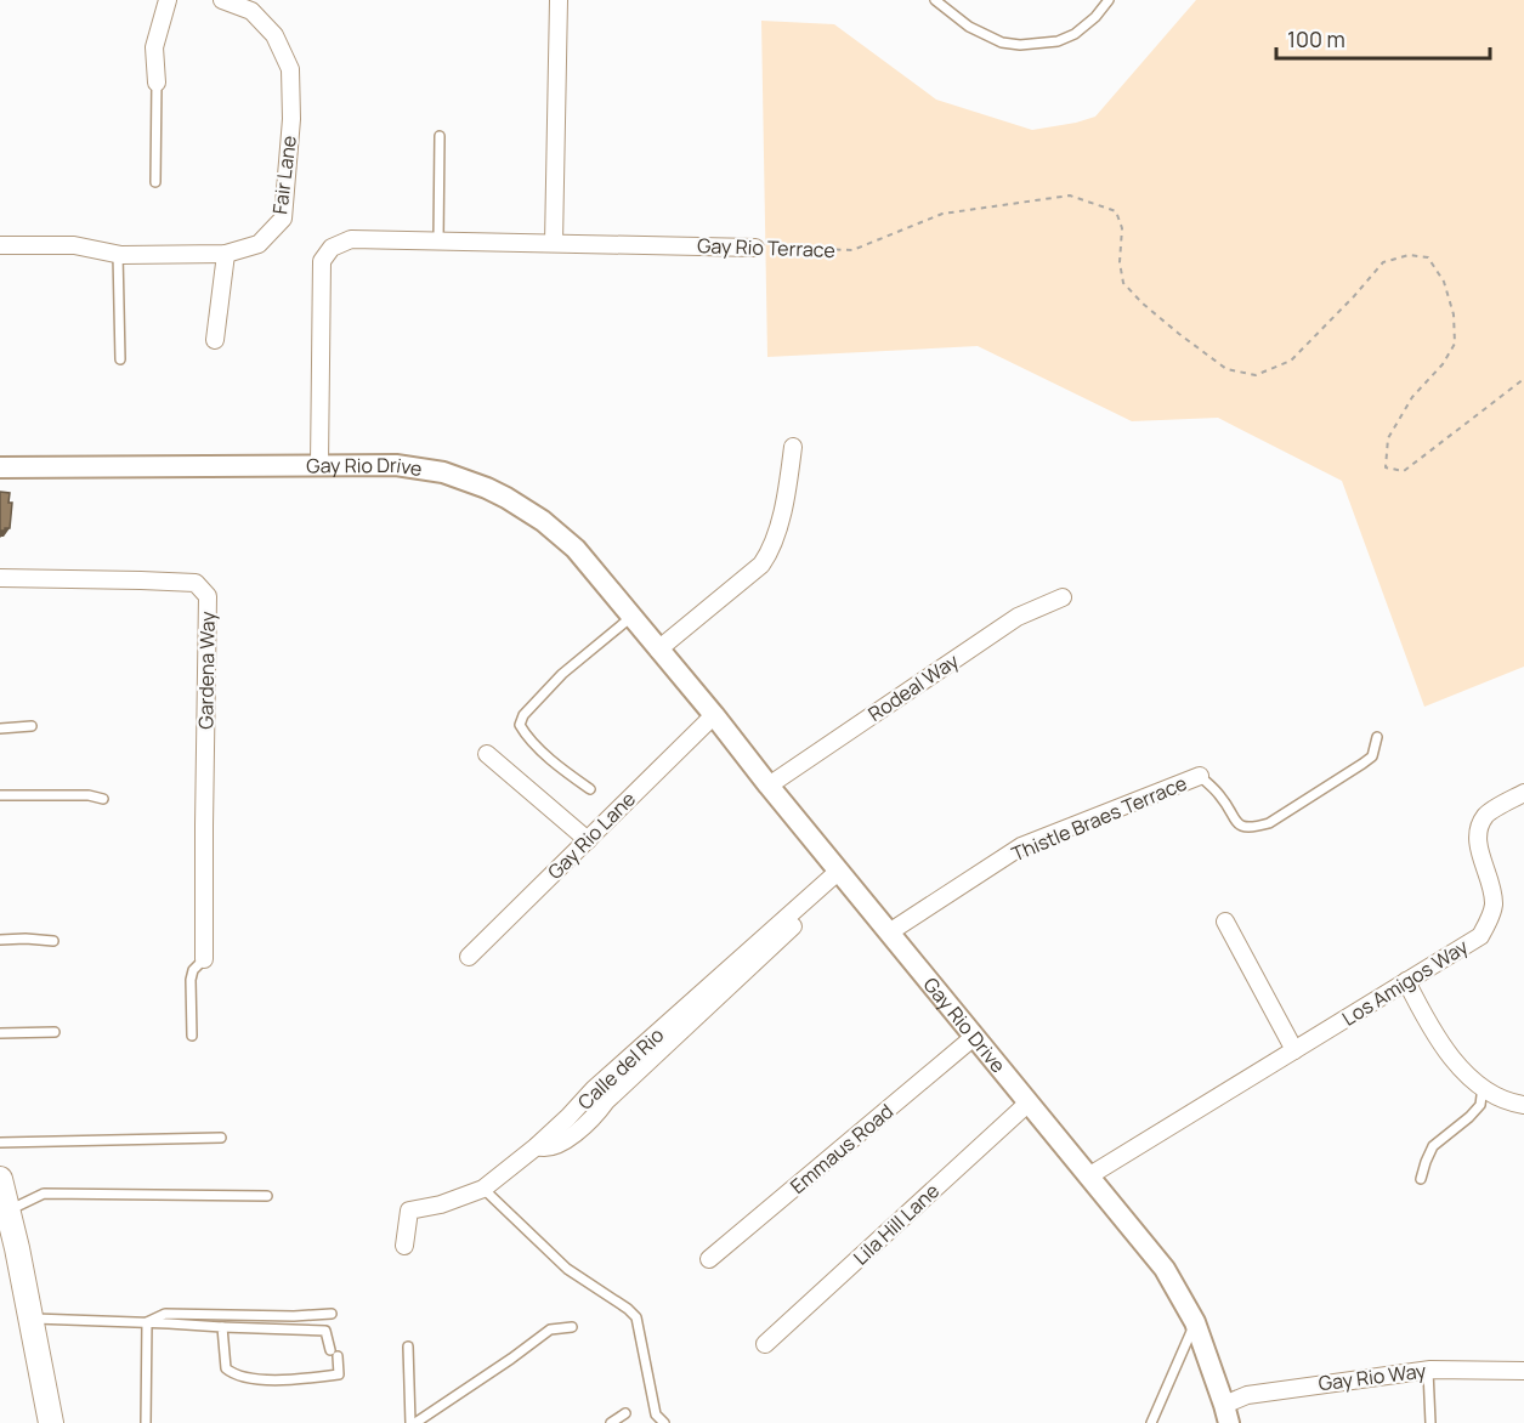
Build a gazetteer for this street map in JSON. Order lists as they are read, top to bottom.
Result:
{
  "streets": {
    "street": [
      "Fair Lane",
      "Gay Rio Terrace",
      "Gay Rio Drive",
      "Gardena Way",
      "Rodeal Way",
      "Thistle Braes Terrace",
      "Gay Rio Lane",
      "Los Amigos Way",
      "Calle del Rio",
      "Emmaus Road",
      "Lila Hill Lane",
      "Gay Rio Way"
    ]
  },
  "crossings": [
    ["Gay Rio Terrace", "Gay Rio Drive"],
    ["Gay Rio Drive", "Rodeal Way"],
    ["Gay Rio Drive", "Thistle Braes Terrace"],
    ["Gay Rio Drive", "Gay Rio Lane"],
    ["Gay Rio Drive", "Los Amigos Way"],
    ["Gay Rio Drive", "Calle del Rio"],
    ["Gay Rio Drive", "Emmaus Road"],
    ["Gay Rio Drive", "Lila Hill Lane"],
    ["Gay Rio Drive", "Gay Rio Way"]
  ],
  "scale_bar": "100 m"
}
